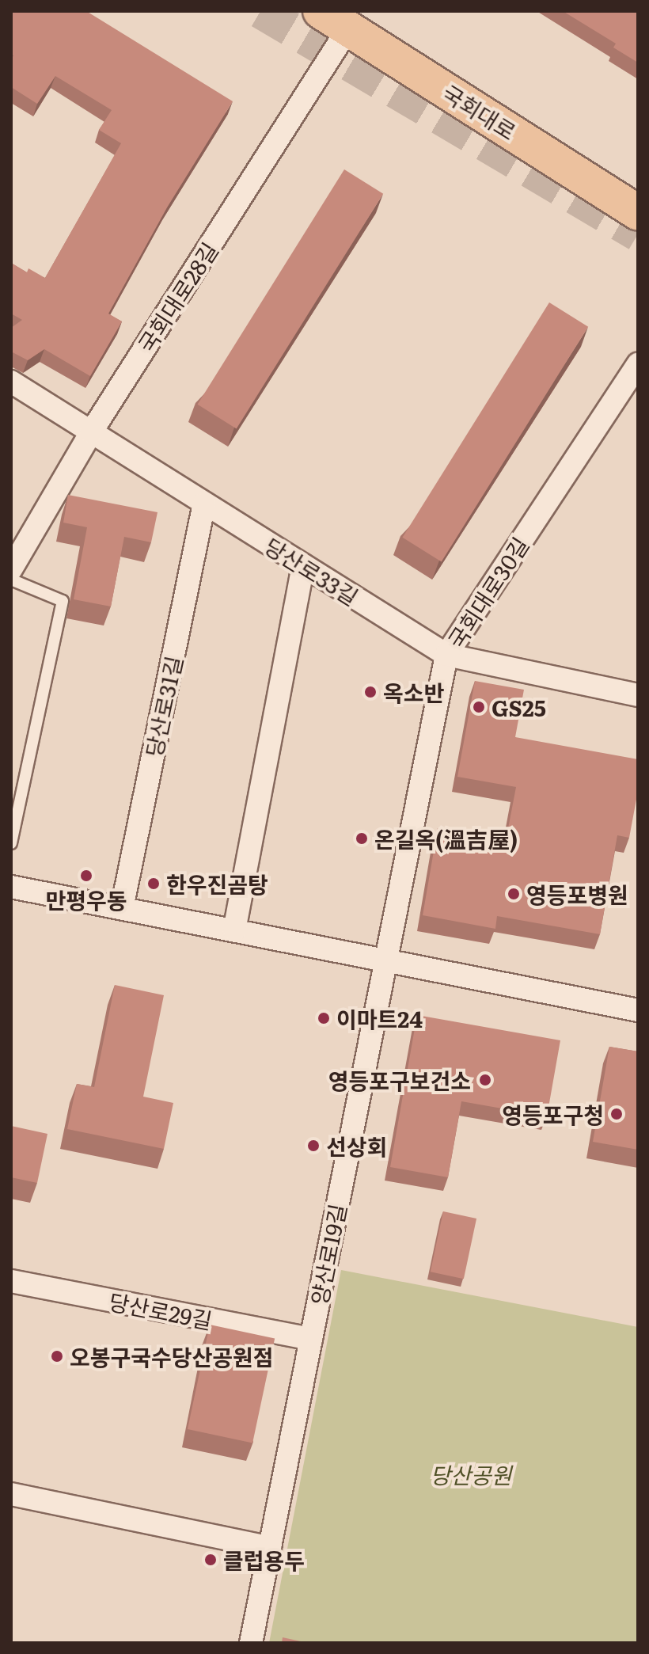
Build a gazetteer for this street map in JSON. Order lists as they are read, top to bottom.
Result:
{
  "streets": {
    "main road": ["국회대로"],
    "street": [
      "국회대로28길",
      "당산로33길",
      "국회대로30길",
      "당산로31길",
      "양산로19길",
      "당산로29길"
    ]
  },
  "crossings": [
    ["국회대로", "국회대로28길"],
    ["국회대로28길", "당산로33길"],
    ["당산로33길", "국회대로30길"],
    ["당산로33길", "당산로31길"],
    ["국회대로30길", "양산로19길"],
    ["양산로19길", "당산로29길"]
  ],
  "parks": ["당산공원"],
  "places": [
    "옥소반",
    "GS25",
    "온길옥(溫吉屋)",
    "만평우동",
    "한우진곰탕",
    "영등포병원",
    "이마트24",
    "영등포구보건소",
    "영등포구청",
    "선상회",
    "오봉구국수당산공원점",
    "클럽용두"
  ]
}
